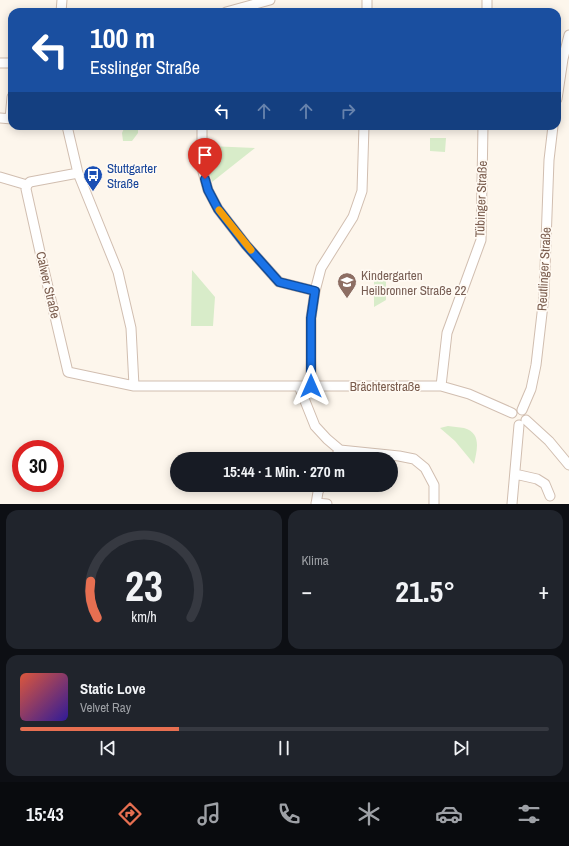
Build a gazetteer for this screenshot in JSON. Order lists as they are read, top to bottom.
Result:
{
  "streets": {
    "street": [
      "Tübinger Straße",
      "Reutlinger Straße",
      "Calwer Straße",
      "Brächterstraße"
    ]
  },
  "crossings": [
    ["Tübinger Straße", "Brächterstraße"],
    ["Reutlinger Straße", "Brächterstraße"],
    ["Calwer Straße", "Brächterstraße"]
  ],
  "places": {
    "bus stop": ["Stuttgarter Straße"],
    "school or university": ["Kindergarten Heilbronner Straße 22"]
  },
  "page": {
    "turn": ["100 m", "Esslinger Straße"],
    "limit": "30",
    "trip": "15:44 · 1 Min. · 270 m",
    "tile": "Klima",
    "heat": ["−", "21.5°", "+"],
    "song": ["Static Love", "Velvet Ray"],
    "tabs": "15:43",
    "gauge": ["23", "km/h"]
  }
}
